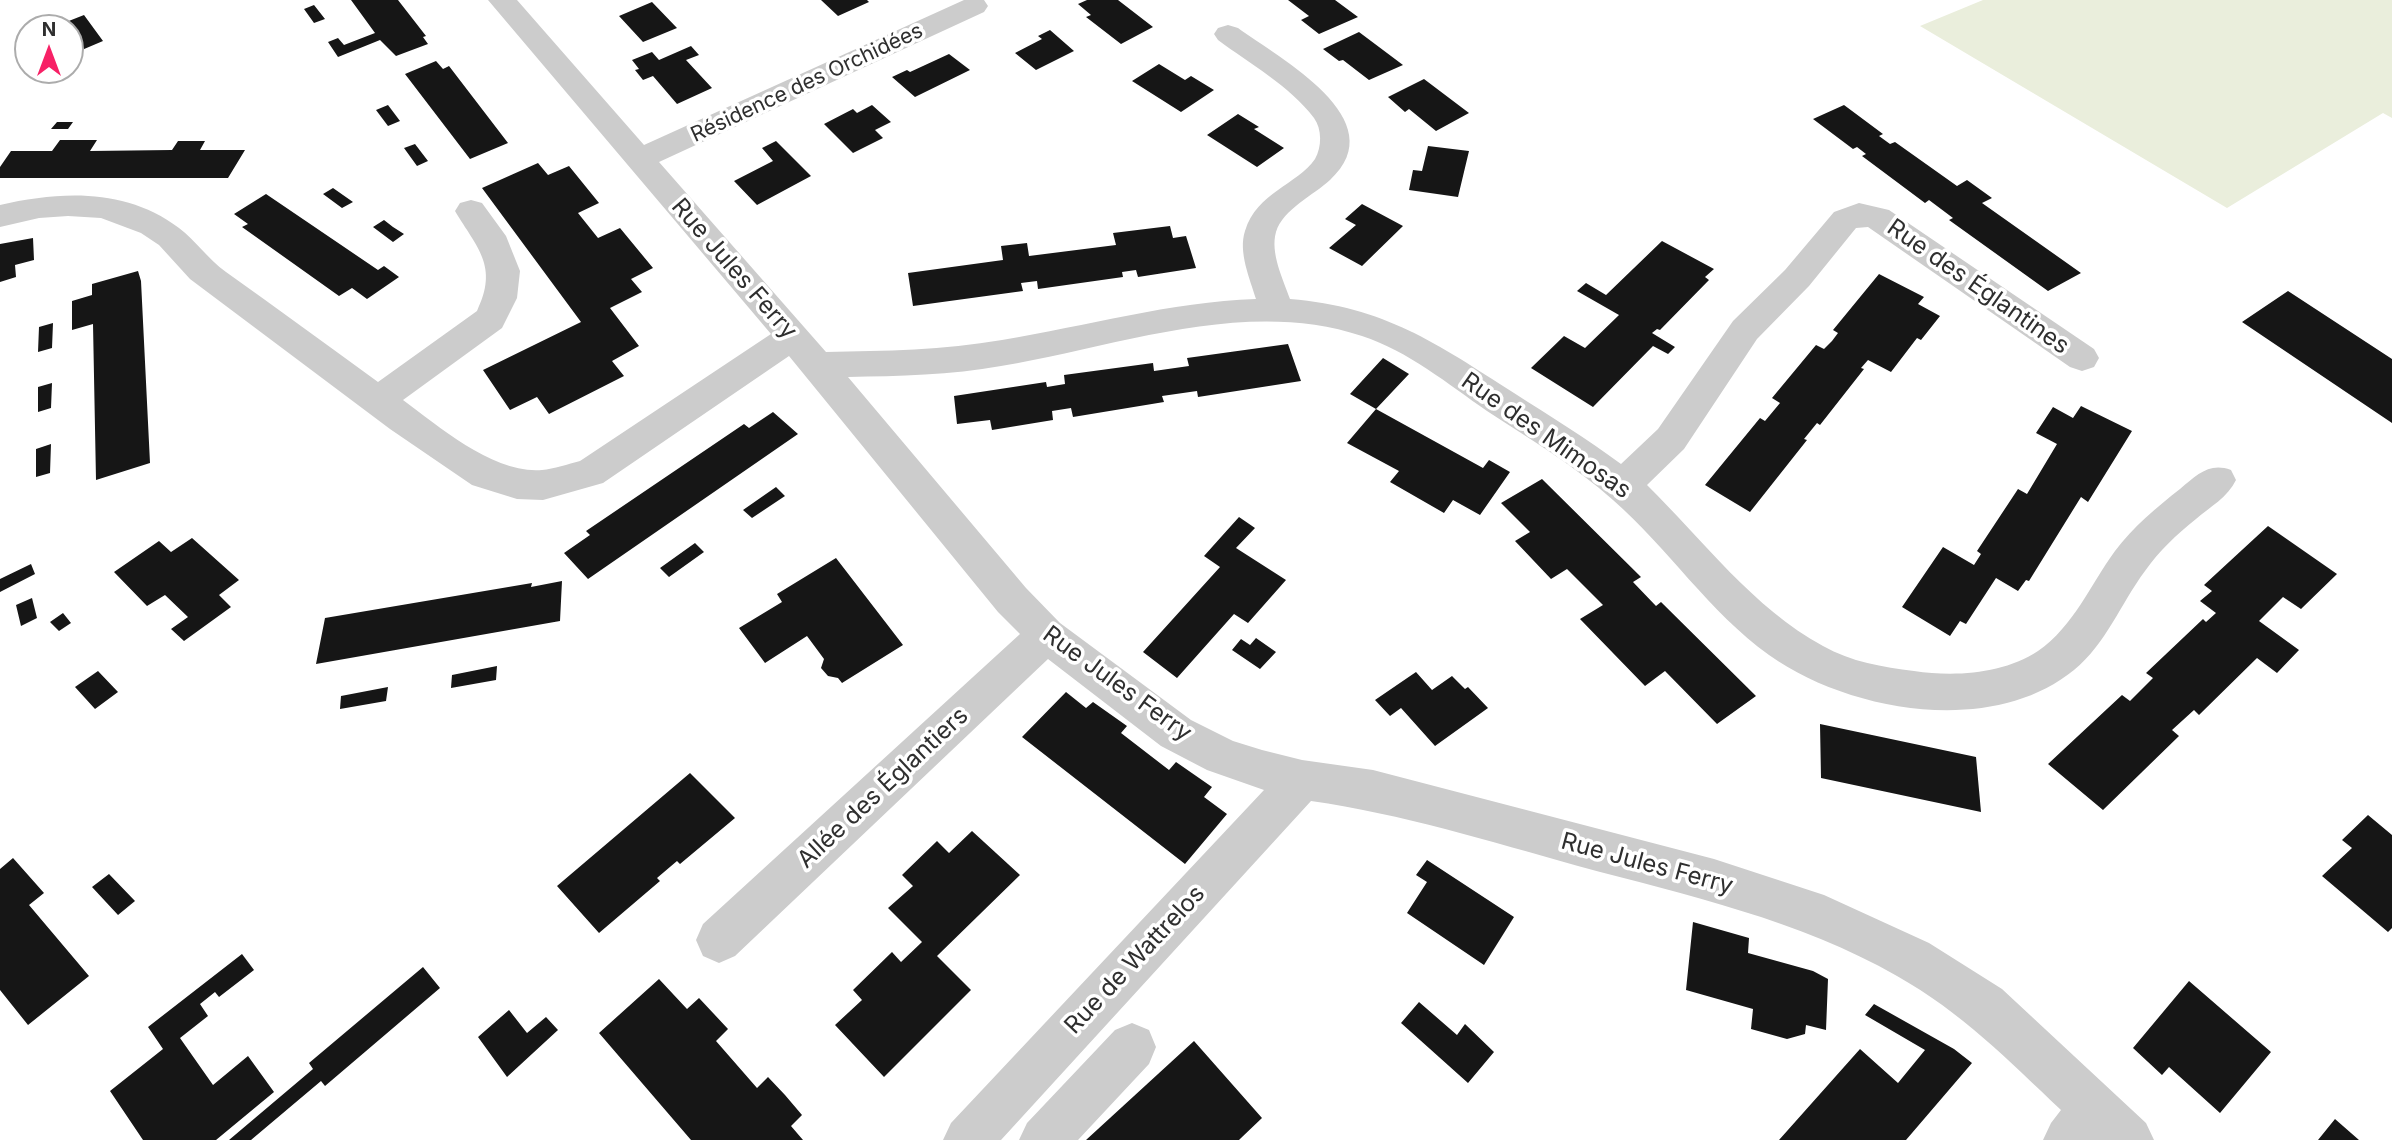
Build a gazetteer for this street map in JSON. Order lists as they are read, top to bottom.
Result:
{
  "streets": {
    "street": [
      "Résidence des Orchidées",
      "Rue Jules Ferry",
      "Rue des Églantines",
      "Rue des Mimosas",
      "Allée des Églantiers",
      "Rue de Wattrelos"
    ]
  },
  "crossings": [
    ["Résidence des Orchidées", "Rue Jules Ferry"],
    ["Rue Jules Ferry", "Rue des Mimosas"],
    ["Rue Jules Ferry", "Allée des Églantiers"],
    ["Rue Jules Ferry", "Rue de Wattrelos"],
    ["Rue des Églantines", "Rue des Mimosas"]
  ],
  "north": "top"
}
